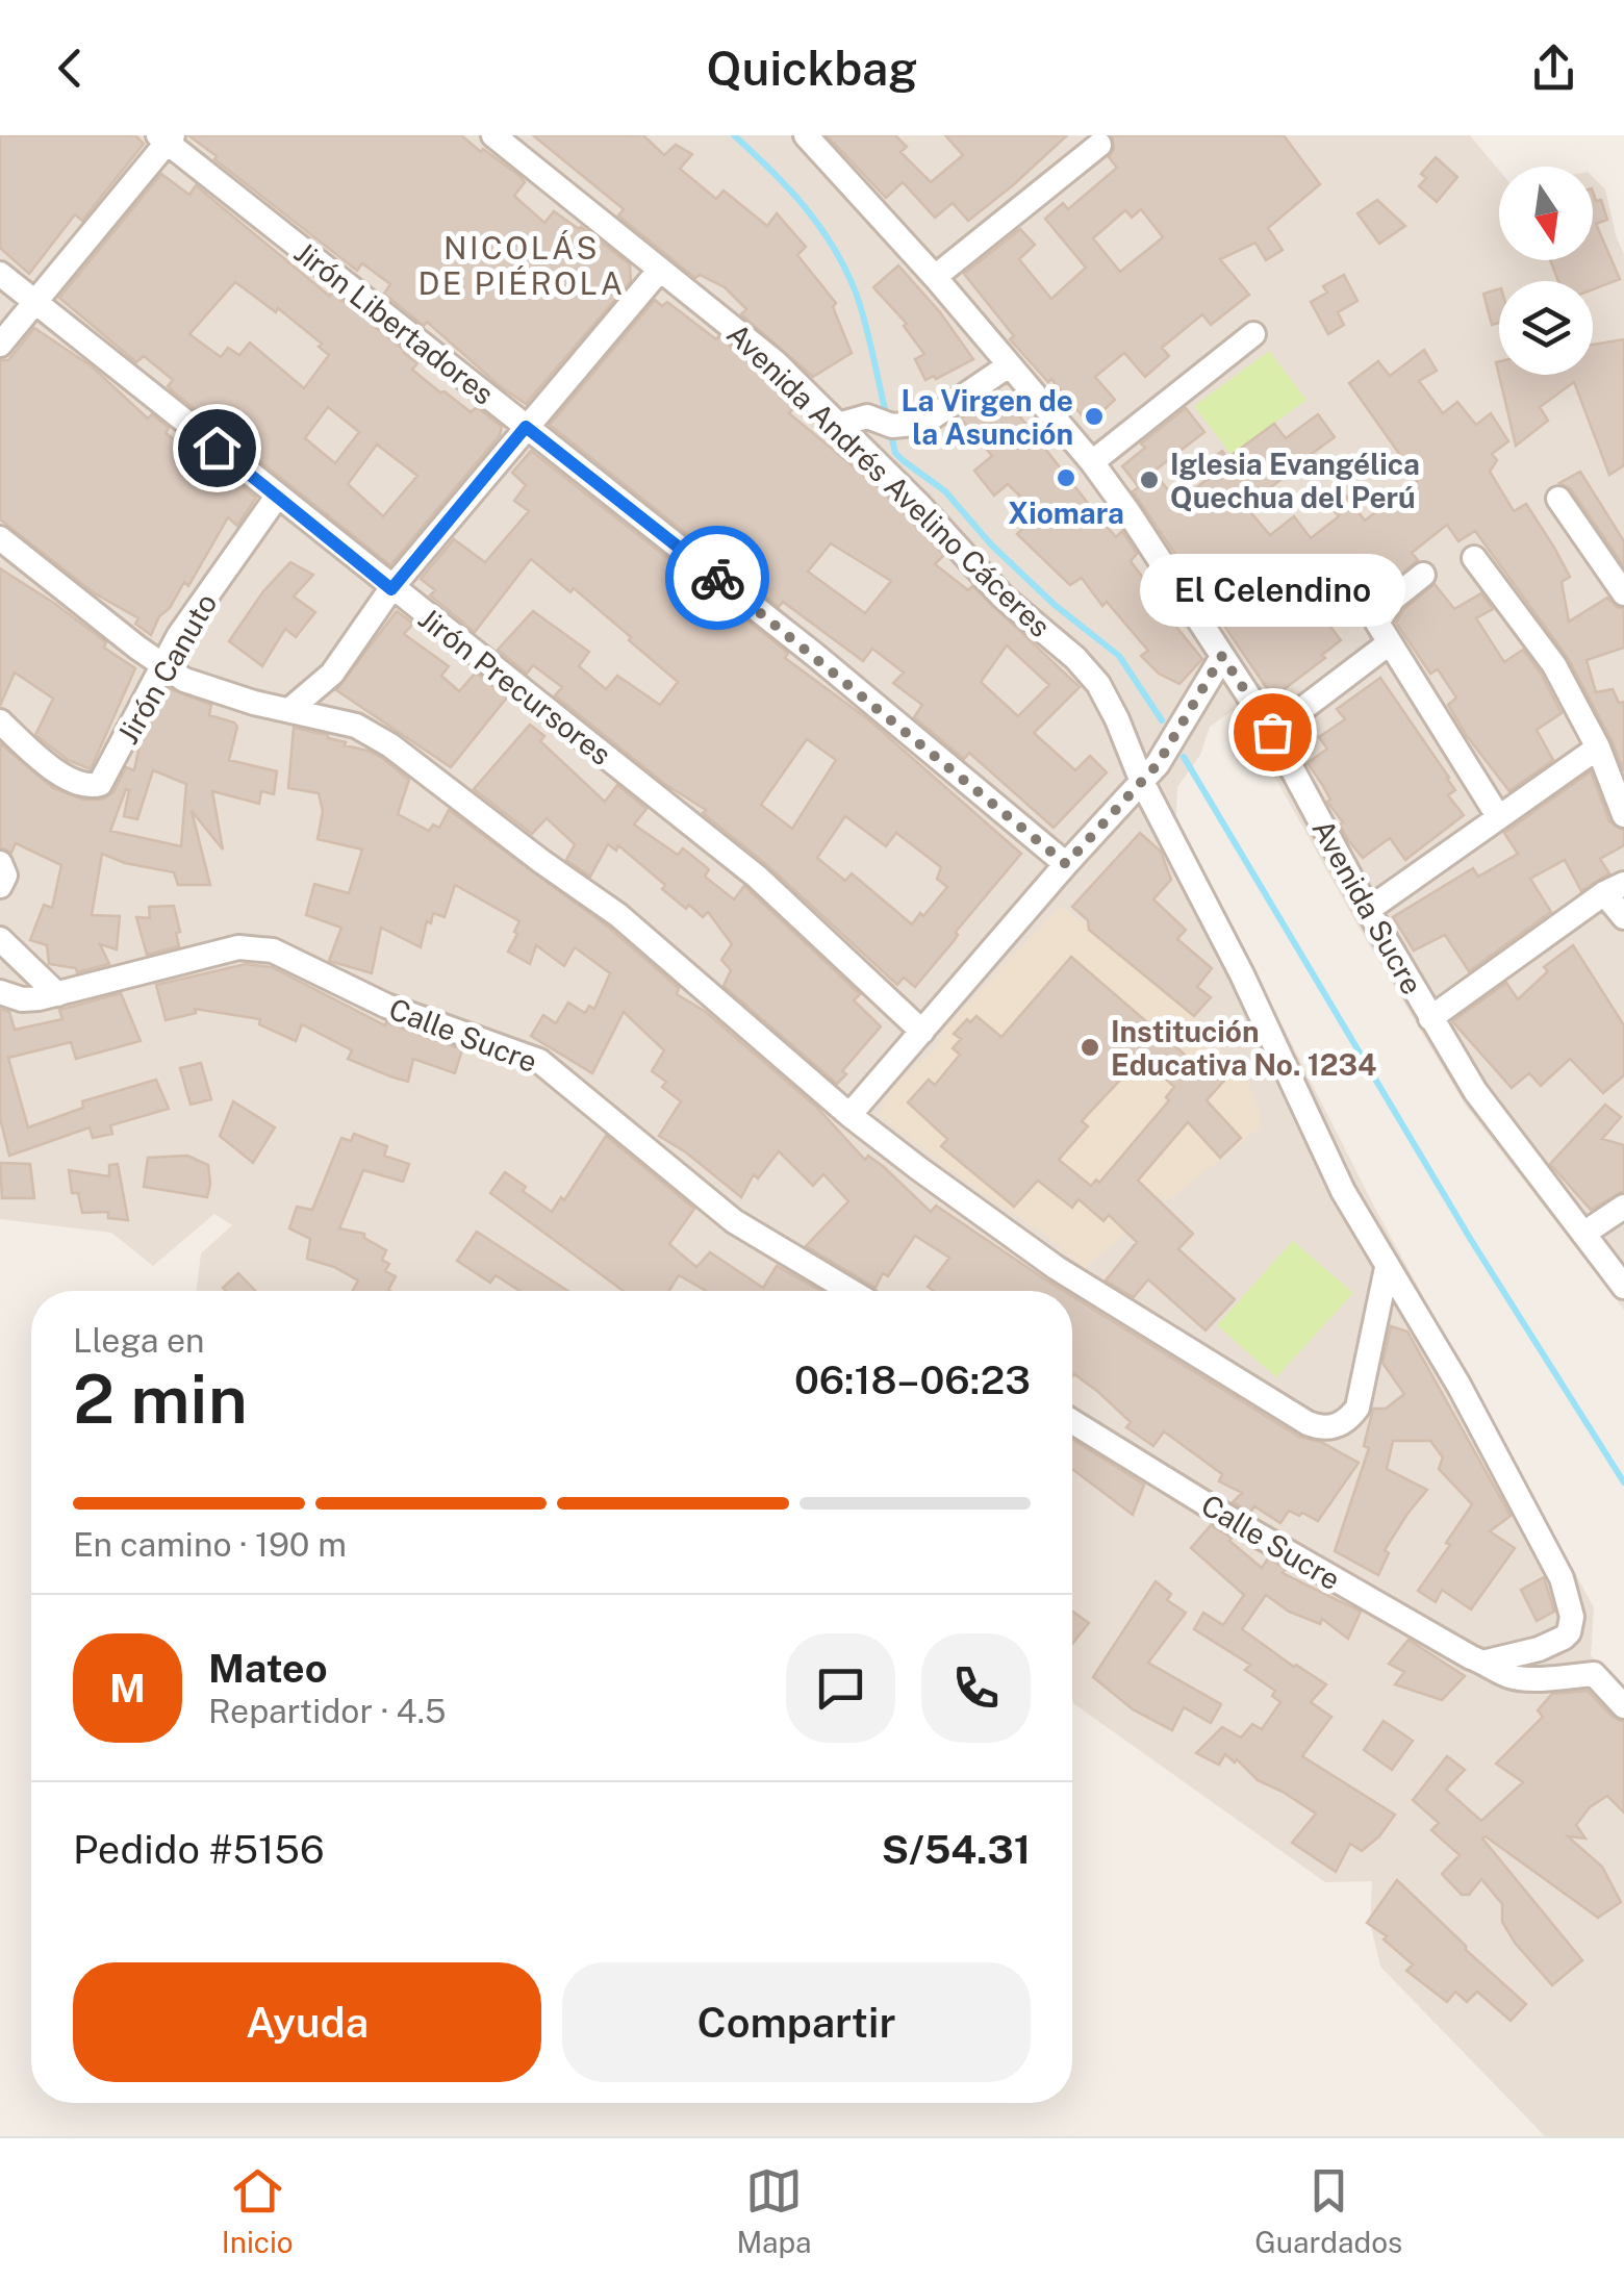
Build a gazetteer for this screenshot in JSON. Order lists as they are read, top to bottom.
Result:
{
  "streets": {
    "street": [
      "Jirón Libertadores",
      "Avenida Andrés Avelino Cáceres",
      "Jirón Canuto",
      "Jirón Precursores",
      "Avenida Sucre",
      "Calle Sucre"
    ]
  },
  "crossings": [
    ["Avenida Andrés Avelino Cáceres", "Calle Sucre"],
    ["Jirón Canuto", "Jirón Precursores"]
  ],
  "districts": ["NICOLÁS DE PIÉROLA"],
  "places": [
    "La Virgen de la Asunción",
    "Xiomara",
    "Iglesia Evangélica Quechua del Perú",
    "El Celendino",
    "Institución Educativa No. 1234"
  ],
  "north": "bottom",
  "page": {
    "header": "Quickbag",
    "bubble": "El Celendino",
    "heading": ["2 min", "Llega en", "06:18–06:23"],
    "panel": [
      "Mateo",
      "Repartidor · 4.5",
      "Pedido #5156",
      "S/54.31"
    ],
    "bar": "En camino · 190 m",
    "round": "M",
    "buttons": ["Ayuda", "Compartir"],
    "tabs": ["Inicio", "Mapa", "Guardados"]
  }
}
